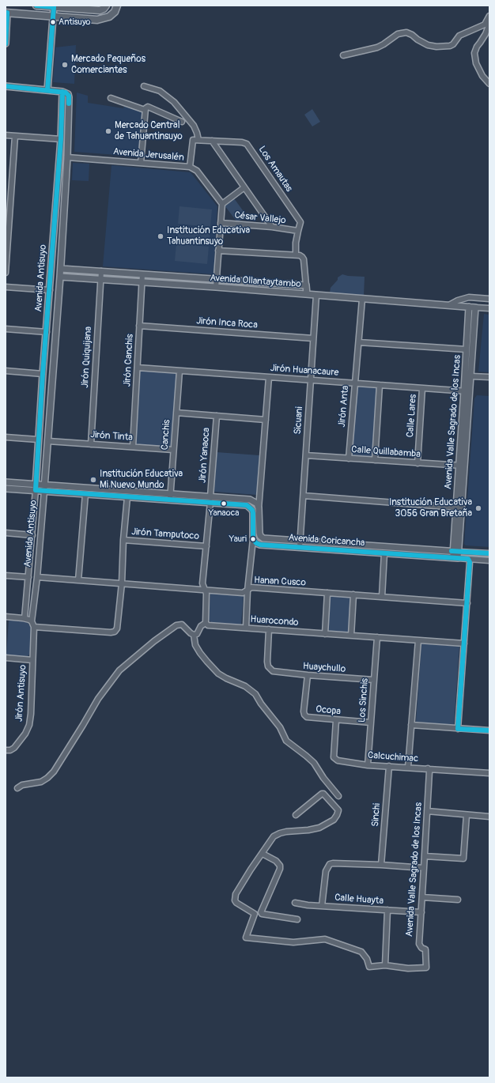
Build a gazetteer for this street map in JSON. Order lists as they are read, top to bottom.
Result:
{
  "streets": {
    "street": [
      "Avenida Jerusalén",
      "Los Amautas",
      "César Vallejo",
      "Avenida Antisuyo",
      "Avenida Ollantaytambo",
      "Jirón Inca Roca",
      "Jirón Quiquijana",
      "Jirón Canchis",
      "Jirón Huanacaure",
      "Jirón Anta",
      "Calle Lares",
      "Sicuani",
      "Avenida Valle Sagrado de los Incas",
      "Canchis",
      "Jirón Tinta",
      "Calle Quillabamba",
      "Jirón Yanaoca",
      "Jirón Tamputoco",
      "Avenida Coricancha",
      "Hanan Cusco",
      "Huarocondo",
      "Huaychullo",
      "Jirón Antisuyo",
      "Los Sinchis",
      "Ocopa",
      "Calcuchimac",
      "Sinchi",
      "Calle Huayta"
    ]
  },
  "crossings": [
    ["Avenida Jerusalén", "Avenida Antisuyo"],
    ["Los Amautas", "César Vallejo"],
    ["Avenida Antisuyo", "Avenida Ollantaytambo"],
    ["Avenida Antisuyo", "Jirón Tinta"],
    ["Avenida Antisuyo", "Hanan Cusco"],
    ["Avenida Ollantaytambo", "Jirón Quiquijana"],
    ["Avenida Ollantaytambo", "Jirón Canchis"],
    ["Avenida Ollantaytambo", "Jirón Anta"],
    ["Avenida Ollantaytambo", "Sicuani"],
    ["Avenida Ollantaytambo", "Avenida Valle Sagrado de los Incas"],
    ["Jirón Inca Roca", "Jirón Canchis"],
    ["Jirón Inca Roca", "Sicuani"],
    ["Jirón Quiquijana", "Jirón Tinta"],
    ["Jirón Canchis", "Jirón Huanacaure"],
    ["Jirón Canchis", "Jirón Tinta"],
    ["Jirón Huanacaure", "Jirón Anta"],
    ["Jirón Huanacaure", "Calle Lares"],
    ["Jirón Huanacaure", "Sicuani"],
    ["Jirón Huanacaure", "Avenida Valle Sagrado de los Incas"],
    ["Jirón Huanacaure", "Canchis"],
    ["Jirón Anta", "Calle Quillabamba"],
    ["Calle Lares", "Calle Quillabamba"],
    ["Sicuani", "Calle Quillabamba"],
    ["Sicuani", "Avenida Coricancha"],
    ["Avenida Valle Sagrado de los Incas", "Calle Quillabamba"],
    ["Avenida Valle Sagrado de los Incas", "Avenida Coricancha"],
    ["Avenida Valle Sagrado de los Incas", "Calcuchimac"],
    ["Avenida Valle Sagrado de los Incas", "Calle Huayta"],
    ["Canchis", "Jirón Tinta"],
    ["Huarocondo", "Huaychullo"],
    ["Huarocondo", "Los Sinchis"],
    ["Huaychullo", "Los Sinchis"],
    ["Huaychullo", "Ocopa"],
    ["Los Sinchis", "Ocopa"],
    ["Los Sinchis", "Calcuchimac"],
    ["Ocopa", "Calcuchimac"],
    ["Calcuchimac", "Sinchi"]
  ],
  "places": [
    "Antisuyo",
    "Mercado Pequeños Comerciantes",
    "Mercado Central de Tahuantinsuyo",
    "Institución Educativa Tahuantinsuyo",
    "Institución Educativa Mi Nuevo Mundo",
    "Yanaoca",
    "Institución Educativa 3056 Gran Bretaña",
    "Yauri"
  ]
}
